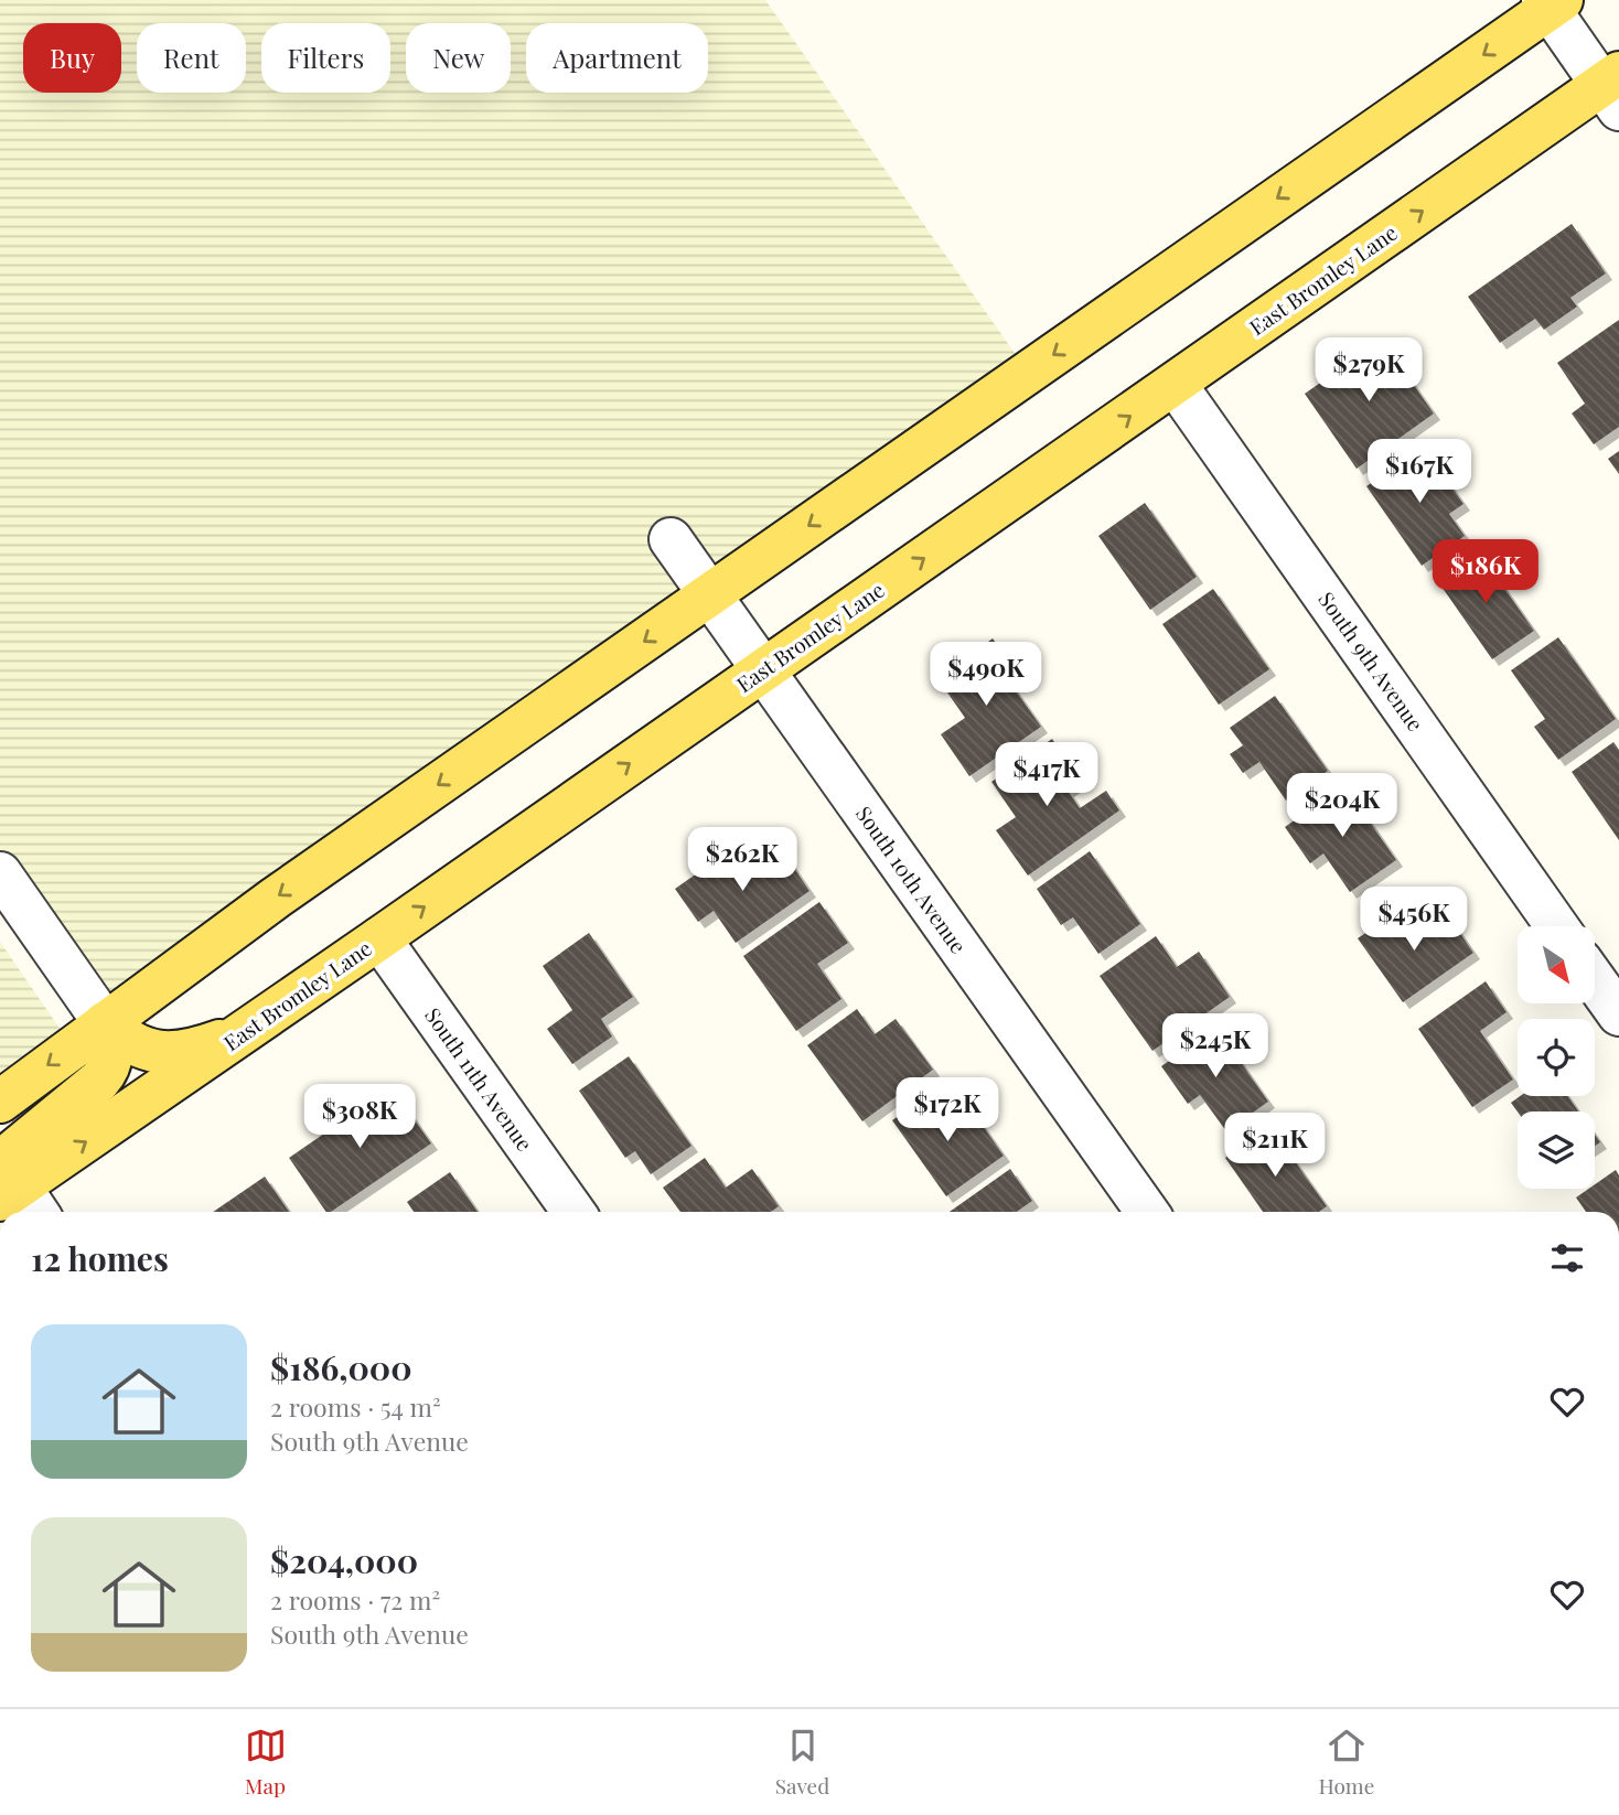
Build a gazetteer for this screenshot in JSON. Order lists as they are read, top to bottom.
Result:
{
  "streets": {
    "main road": ["East Bromley Lane"],
    "street": ["South 9th Avenue", "South 10th Avenue", "South 11th Avenue"]
  },
  "crossings": [
    ["East Bromley Lane", "South 9th Avenue"],
    ["East Bromley Lane", "South 10th Avenue"],
    ["East Bromley Lane", "South 11th Avenue"]
  ],
  "north": "bottom right",
  "page": {
    "chip": [
      "Buy",
      "Rent",
      "Filters",
      "New",
      "Apartment"
    ],
    "price": [
      "$279K",
      "$167K",
      "$186K",
      "$490K",
      "$417K",
      "$204K",
      "$262K",
      "$456K",
      "$245K",
      "$172K",
      "$308K",
      "$211K"
    ],
    "heading": "12 homes",
    "list": [
      {
        "name": "$186,000",
        "note": "2 rooms · 54 m² · South 9th Avenue"
      },
      {
        "name": "$204,000",
        "note": "2 rooms · 72 m² · South 9th Avenue"
      }
    ],
    "tabs": ["Map", "Saved", "Home"]
  }
}
